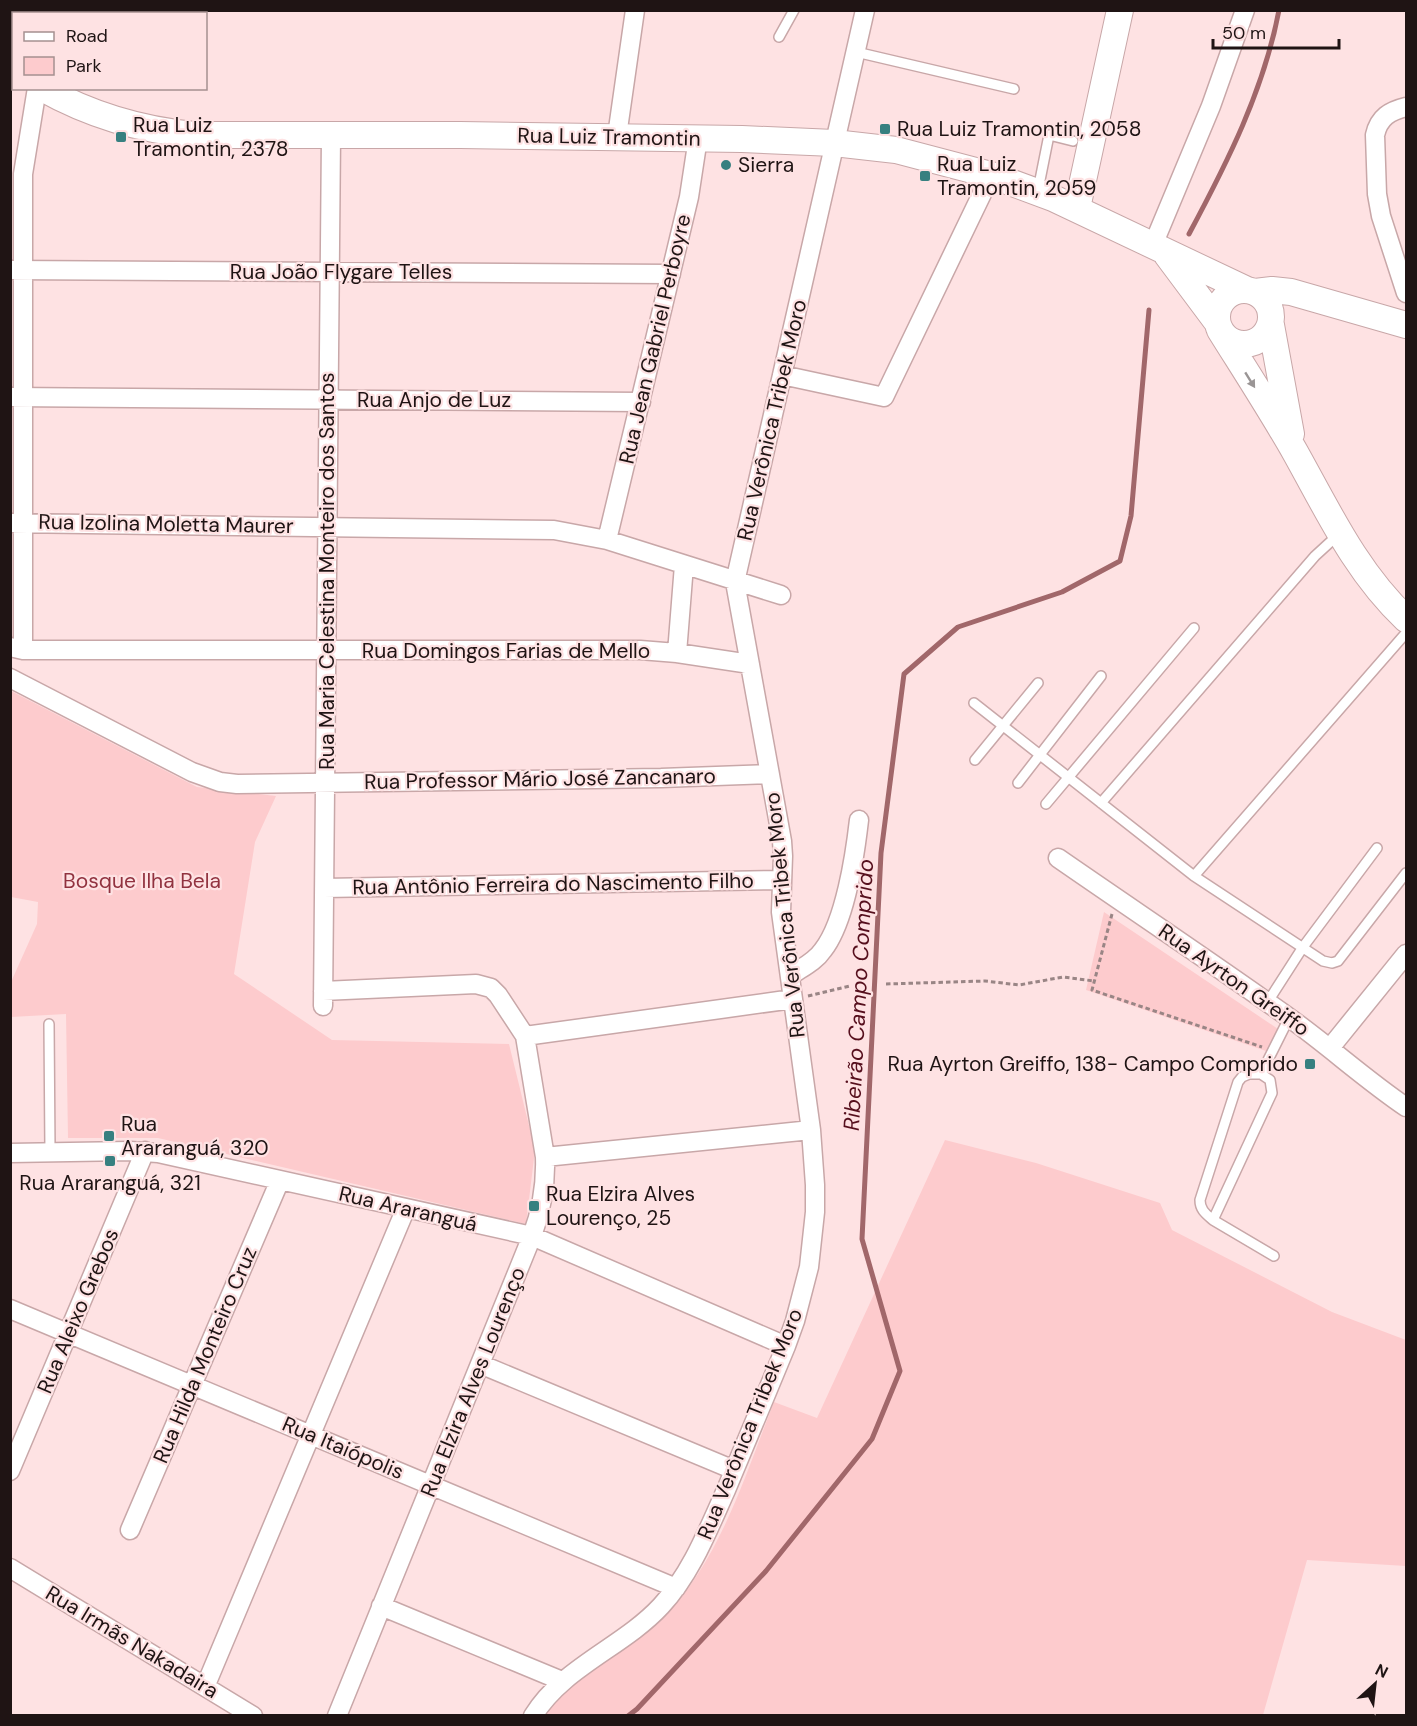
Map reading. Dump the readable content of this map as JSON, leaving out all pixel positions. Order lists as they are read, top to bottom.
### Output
{
  "streets": {
    "main road": ["Rua Luiz Tramontin"],
    "street": [
      "Rua João Flygare Telles",
      "Rua Jean Gabriel Perboyre",
      "Rua Anjo de Luz",
      "Rua Verônica Tribek Moro",
      "Rua Izolina Moletta Maurer",
      "Rua Maria Celestina Monteiro dos Santos",
      "Rua Domingos Farias de Mello",
      "Rua Professor Mário José Zancanaro",
      "Rua Antônio Ferreira do Nascimento Filho",
      "Rua Ayrton Greiffo",
      "Rua Araranguá",
      "Rua Aleixo Grebos",
      "Rua Hilda Monteiro Cruz",
      "Rua Elzira Alves Lourenço",
      "Rua Itaiópolis",
      "Rua Irmãs Nakadaira"
    ]
  },
  "crossings": [
    ["Rua Luiz Tramontin", "Rua Jean Gabriel Perboyre"],
    ["Rua Luiz Tramontin", "Rua Verônica Tribek Moro"],
    ["Rua Luiz Tramontin", "Rua Maria Celestina Monteiro dos Santos"],
    ["Rua João Flygare Telles", "Rua Jean Gabriel Perboyre"],
    ["Rua João Flygare Telles", "Rua Maria Celestina Monteiro dos Santos"],
    ["Rua Jean Gabriel Perboyre", "Rua Anjo de Luz"],
    ["Rua Jean Gabriel Perboyre", "Rua Izolina Moletta Maurer"],
    ["Rua Anjo de Luz", "Rua Maria Celestina Monteiro dos Santos"],
    ["Rua Verônica Tribek Moro", "Rua Izolina Moletta Maurer"],
    ["Rua Verônica Tribek Moro", "Rua Domingos Farias de Mello"],
    ["Rua Verônica Tribek Moro", "Rua Professor Mário José Zancanaro"],
    ["Rua Verônica Tribek Moro", "Rua Antônio Ferreira do Nascimento Filho"],
    ["Rua Verônica Tribek Moro", "Rua Araranguá"],
    ["Rua Verônica Tribek Moro", "Rua Itaiópolis"],
    ["Rua Izolina Moletta Maurer", "Rua Maria Celestina Monteiro dos Santos"],
    ["Rua Maria Celestina Monteiro dos Santos", "Rua Domingos Farias de Mello"],
    ["Rua Maria Celestina Monteiro dos Santos", "Rua Professor Mário José Zancanaro"],
    ["Rua Maria Celestina Monteiro dos Santos", "Rua Antônio Ferreira do Nascimento Filho"],
    ["Rua Maria Celestina Monteiro dos Santos", "Rua Elzira Alves Lourenço"],
    ["Rua Araranguá", "Rua Aleixo Grebos"],
    ["Rua Araranguá", "Rua Hilda Monteiro Cruz"],
    ["Rua Araranguá", "Rua Elzira Alves Lourenço"],
    ["Rua Aleixo Grebos", "Rua Itaiópolis"],
    ["Rua Hilda Monteiro Cruz", "Rua Itaiópolis"],
    ["Rua Elzira Alves Lourenço", "Rua Itaiópolis"]
  ],
  "water": ["Ribeirão Campo Comprido"],
  "parks": ["Bosque Ilha Bela"],
  "places": {
    "transit": [
      "Rua Luiz Tramontin, 2058",
      "Rua Luiz Tramontin, 2378",
      "Rua Luiz Tramontin, 2059",
      "Rua Ayrton Greiffo, 138- Campo Comprido",
      "Rua Araranguá, 320",
      "Rua Araranguá, 321",
      "Rua Elzira Alves Lourenço, 25"
    ],
    "other": ["Sierra"]
  },
  "legend": ["Road", "Park"],
  "scale_bar": "50 m",
  "north": "top right"
}
